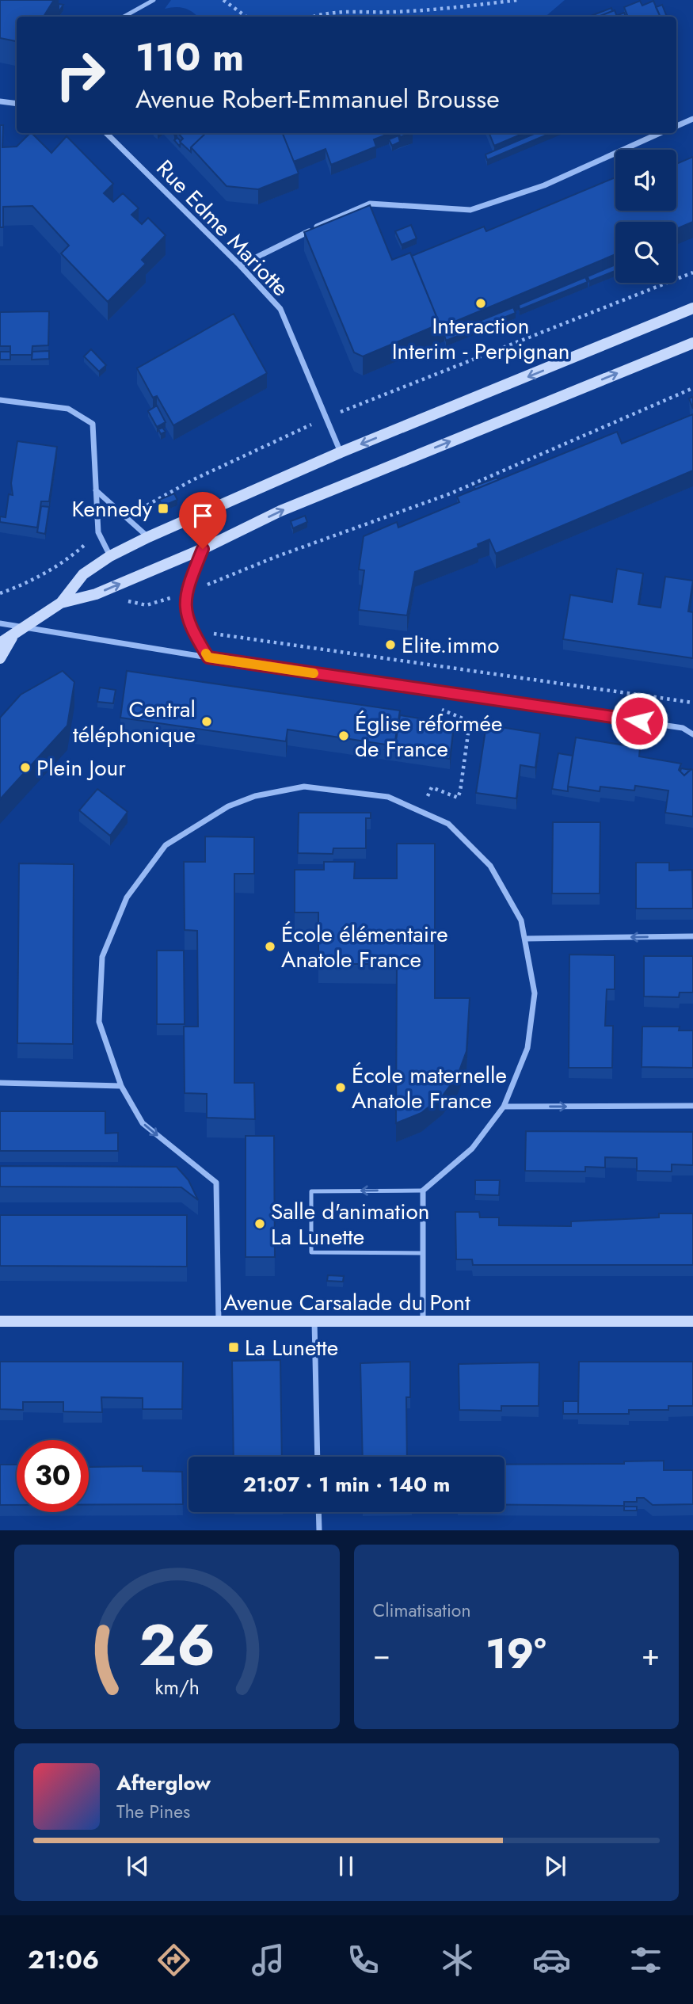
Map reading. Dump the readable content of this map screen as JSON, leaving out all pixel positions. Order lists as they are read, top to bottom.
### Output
{
  "streets": {
    "main road": ["Avenue Carsalade du Pont"],
    "street": ["Rue Edme Mariotte"]
  },
  "places": {
    "other": [
      "Interaction Interim - Perpignan",
      "Elite.immo",
      "Central téléphonique",
      "Église réformée de France",
      "Plein Jour",
      "École élémentaire Anatole France",
      "École maternelle Anatole France",
      "Salle d'animation La Lunette"
    ],
    "transit": ["Kennedy", "La Lunette"]
  },
  "page": {
    "turn": ["110 m", "Avenue Robert-Emmanuel Brousse"],
    "limit": "30",
    "trip": "21:07 · 1 min · 140 m",
    "tile": "Climatisation",
    "heat": ["−", "19°", "+"],
    "song": ["Afterglow", "The Pines"],
    "tabs": "21:06",
    "gauge": ["26", "km/h"]
  }
}
